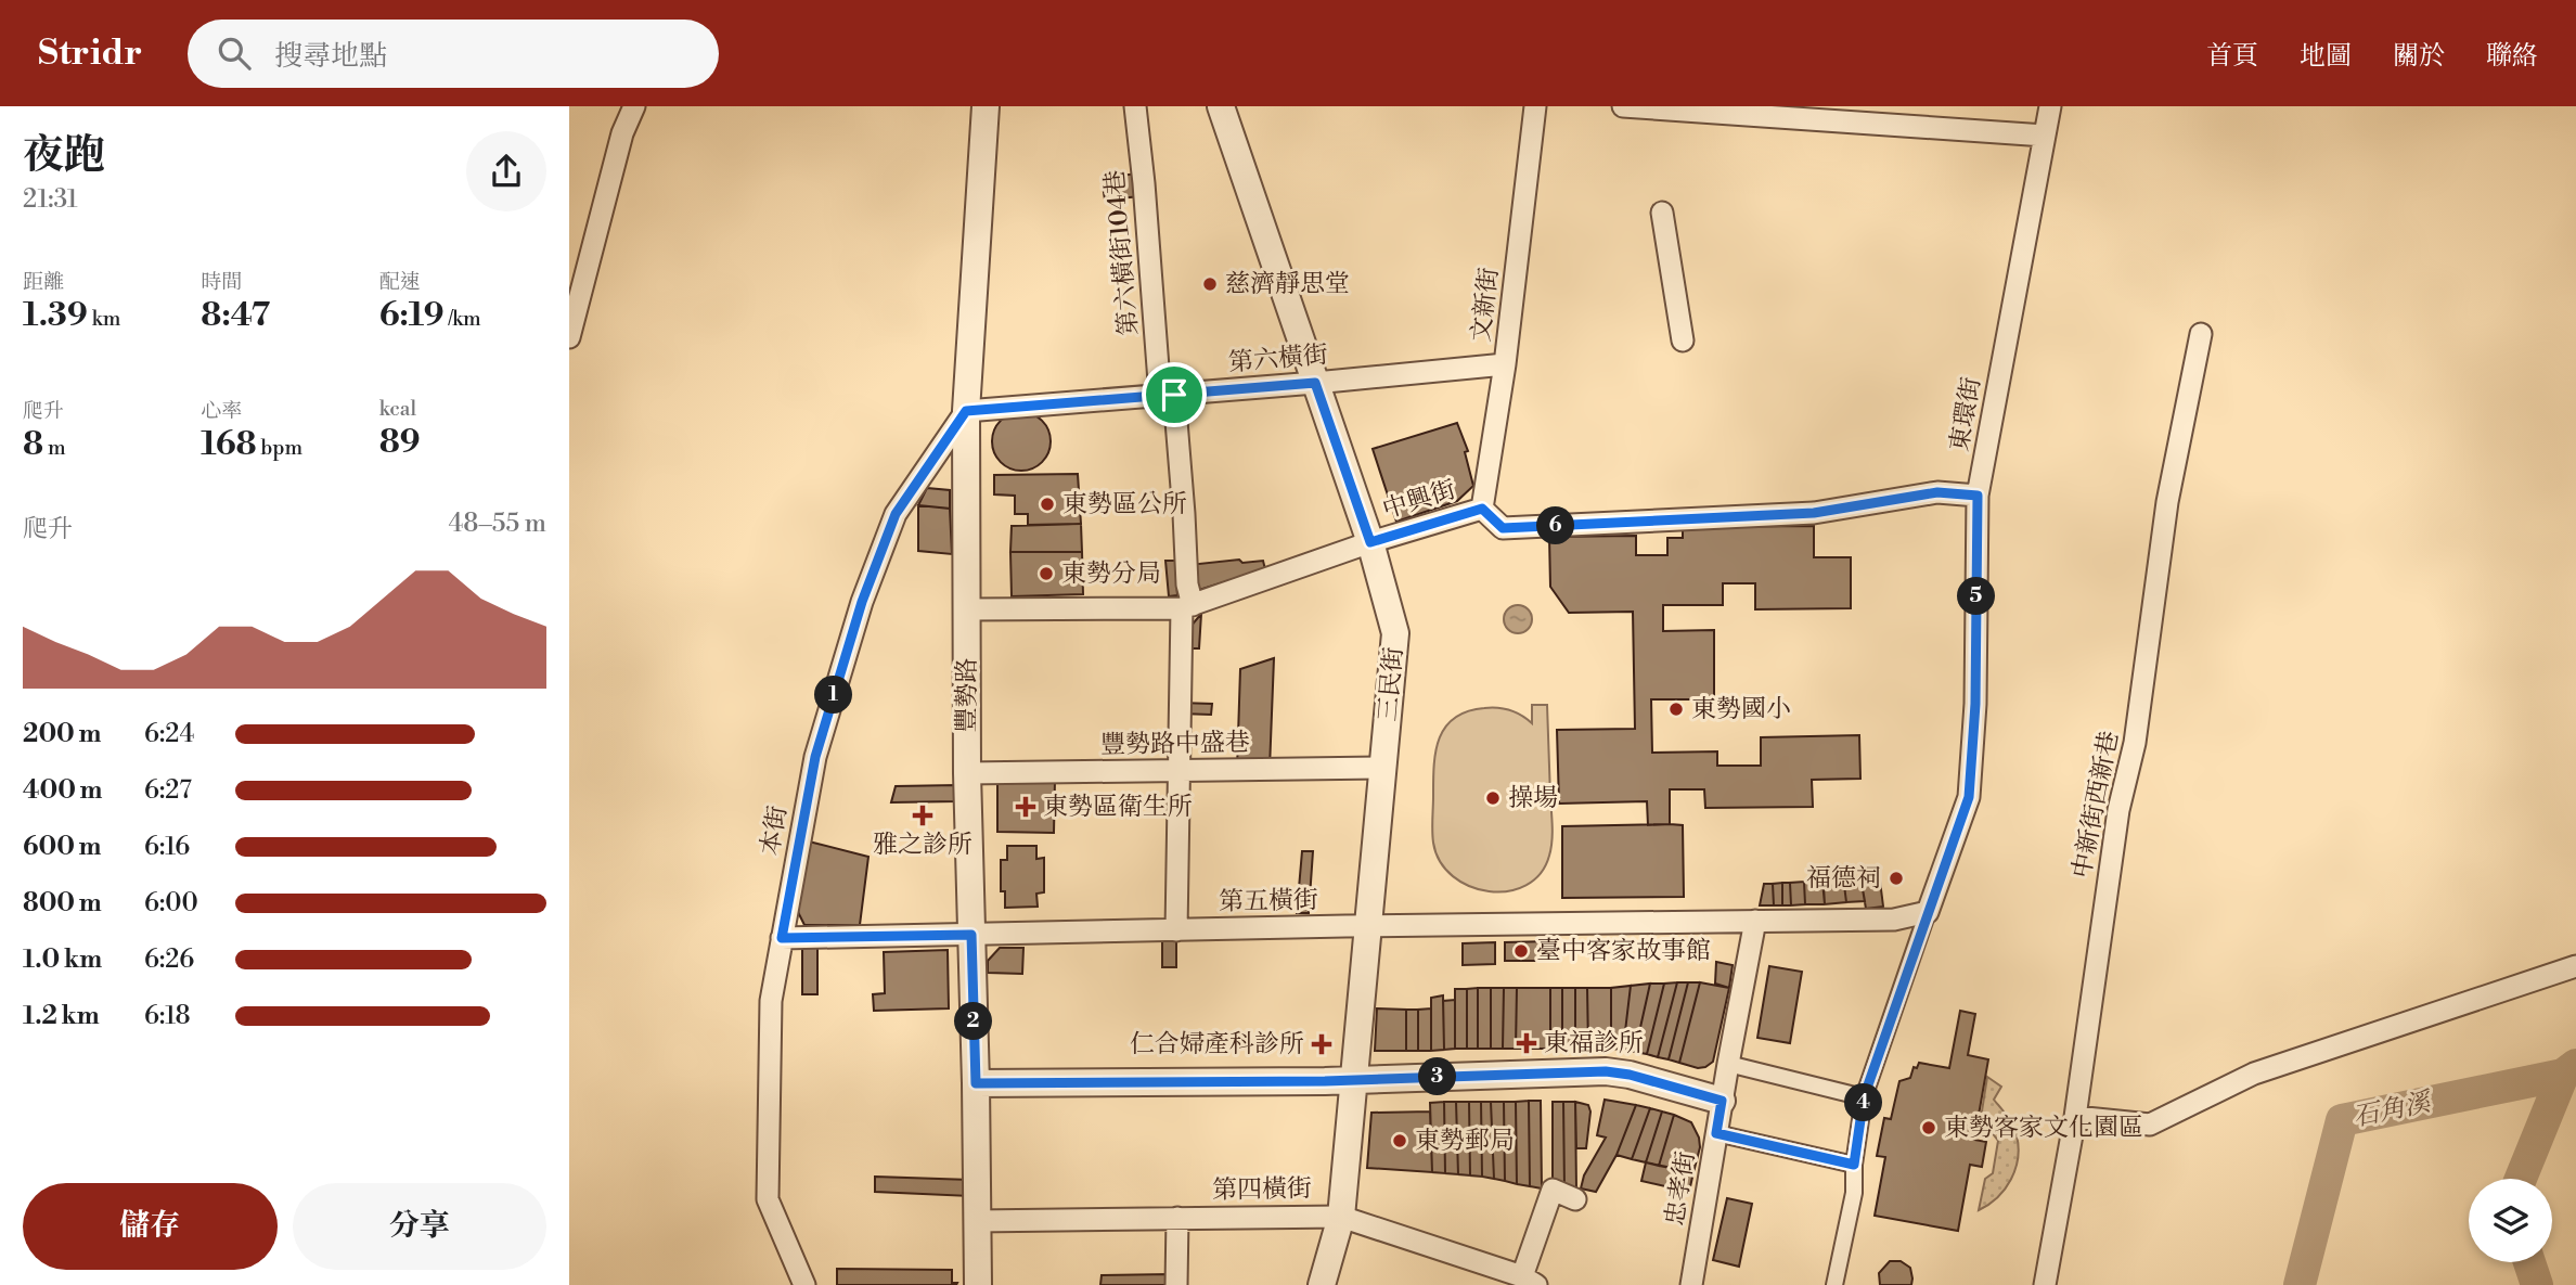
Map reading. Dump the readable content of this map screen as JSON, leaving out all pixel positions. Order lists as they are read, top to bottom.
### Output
{
  "streets": {
    "street": [
      "第六橫街104巷",
      "文新街",
      "第六橫街",
      "東環街",
      "中興街",
      "三民街",
      "豐勢路",
      "豐勢路中盛巷",
      "中新街西新巷",
      "本街",
      "第五橫街",
      "忠孝街",
      "第四橫街"
    ]
  },
  "crossings": [
    ["第六橫街104巷", "第六橫街"],
    ["第六橫街104巷", "中興街"],
    ["第六橫街104巷", "豐勢路中盛巷"],
    ["第六橫街104巷", "第五橫街"],
    ["文新街", "第六橫街"],
    ["文新街", "中興街"],
    ["第六橫街", "三民街"],
    ["第六橫街", "豐勢路"],
    ["第六橫街", "本街"],
    ["東環街", "中興街"],
    ["中興街", "三民街"],
    ["中興街", "豐勢路"],
    ["三民街", "豐勢路中盛巷"],
    ["三民街", "第五橫街"],
    ["三民街", "第四橫街"],
    ["豐勢路", "豐勢路中盛巷"],
    ["豐勢路", "本街"],
    ["豐勢路", "第五橫街"],
    ["豐勢路", "第四橫街"],
    ["本街", "第五橫街"]
  ],
  "water": ["石角溪"],
  "places": {
    "other": [
      "慈濟靜思堂",
      "東勢區公所",
      "東勢分局",
      "東勢國小",
      "操場",
      "福德祠",
      "臺中客家故事館",
      "東勢客家文化園區",
      "東勢郵局"
    ],
    "health": [
      "東勢區衛生所",
      "雅之診所",
      "東福診所",
      "仁合婦產科診所"
    ]
  },
  "page": {
    "header": "Stridr",
    "search": "搜尋地點",
    "nav": [
      "首頁",
      "地圖",
      "關於",
      "聯絡"
    ],
    "heading": ["夜跑", "21:31"],
    "stats": [
      ["距離", "1.39 km"],
      ["時間", "8:47"],
      ["配速", "6:19 /km"],
      ["爬升", "8 m"],
      ["心率", "168 bpm"],
      ["kcal", "89"]
    ],
    "chart": ["爬升", "48–55 m"],
    "pins": [
      "6",
      "5",
      "1",
      "2",
      "3",
      "4"
    ],
    "list": [
      {
        "name": "200 m",
        "note": "6:24"
      },
      {
        "name": "400 m",
        "note": "6:27"
      },
      {
        "name": "600 m",
        "note": "6:16"
      },
      {
        "name": "800 m",
        "note": "6:00"
      },
      {
        "name": "1.0 km",
        "note": "6:26"
      },
      {
        "name": "1.2 km",
        "note": "6:18"
      }
    ],
    "buttons": ["儲存", "分享"]
  }
}
